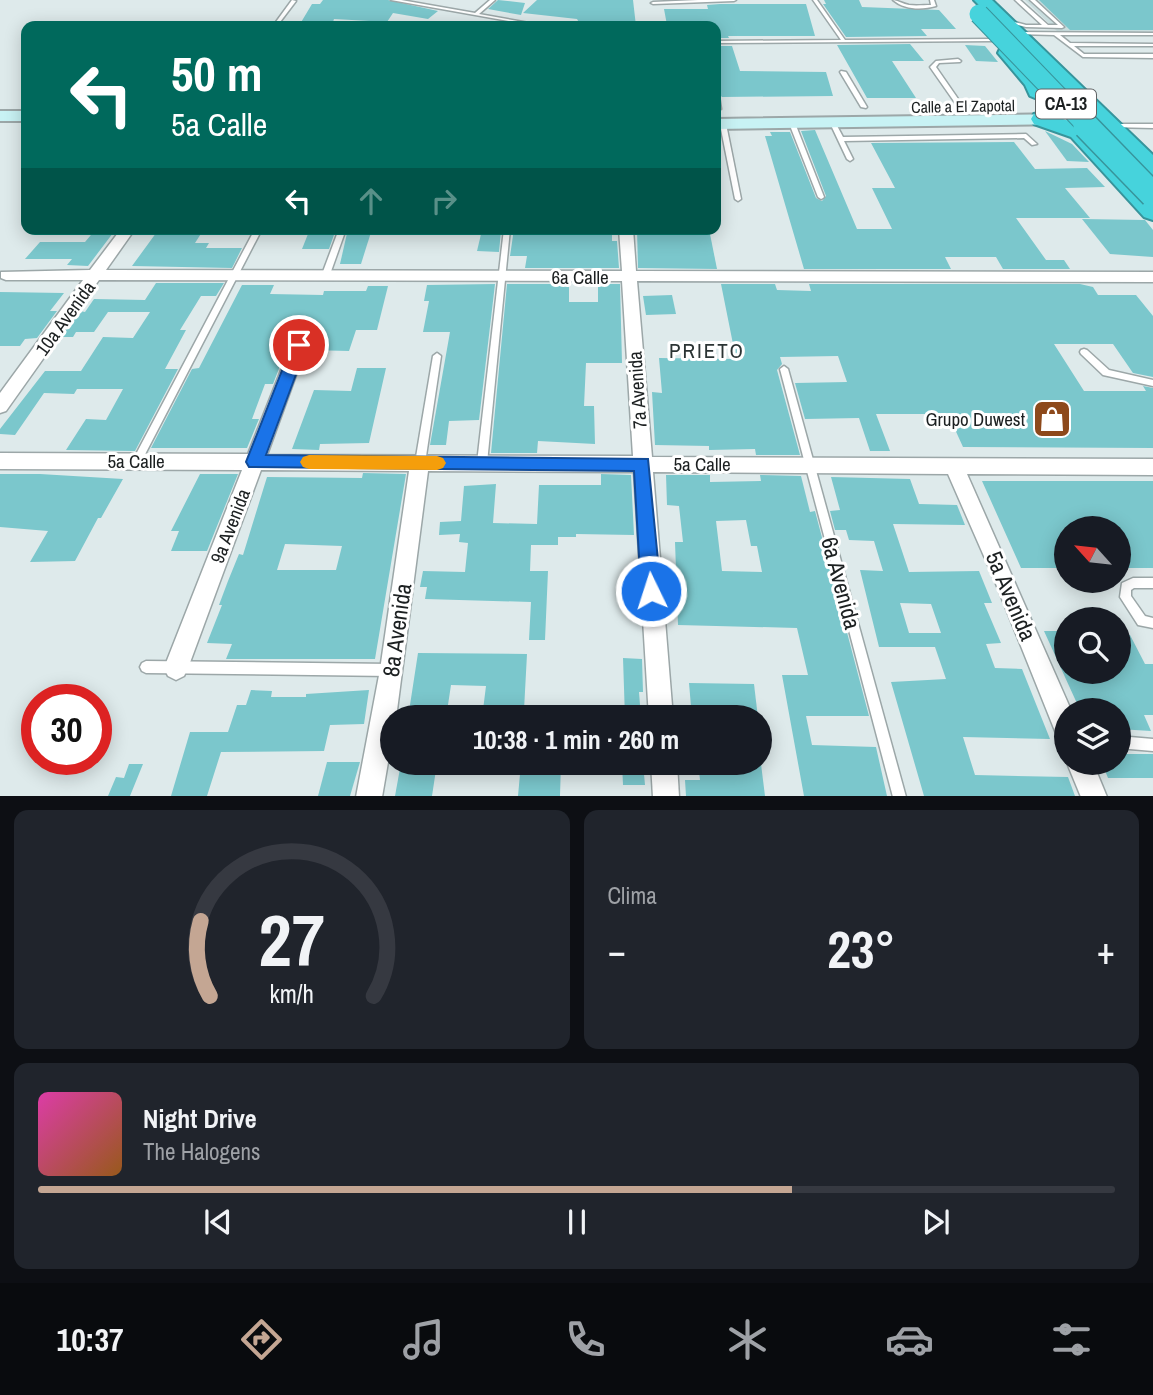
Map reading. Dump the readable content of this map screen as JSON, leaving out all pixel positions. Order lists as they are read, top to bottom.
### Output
{
  "streets": {
    "highway": ["CA-13"],
    "street": [
      "Calle a El Zapotal",
      "6a Calle",
      "10a Avenida",
      "7a Avenida",
      "5a Calle",
      "9a Avenida",
      "5a Avenida",
      "8a Avenida"
    ],
    "lane": ["6a Avenida"]
  },
  "crossings": [
    ["6a Calle", "10a Avenida"],
    ["6a Calle", "7a Avenida"],
    ["7a Avenida", "5a Calle"],
    ["5a Calle", "9a Avenida"],
    ["5a Calle", "6a Avenida"],
    ["5a Calle", "5a Avenida"],
    ["5a Calle", "8a Avenida"]
  ],
  "districts": ["PRIETO"],
  "places": {
    "shop": ["Grupo Duwest"]
  },
  "north": "top left",
  "page": {
    "turn": ["50 m", "5a Calle"],
    "limit": "30",
    "trip": "10:38 · 1 min · 260 m",
    "tile": "Clima",
    "heat": ["−", "23°", "+"],
    "song": ["Night Drive", "The Halogens"],
    "tabs": "10:37",
    "gauge": ["27", "km/h"]
  }
}
